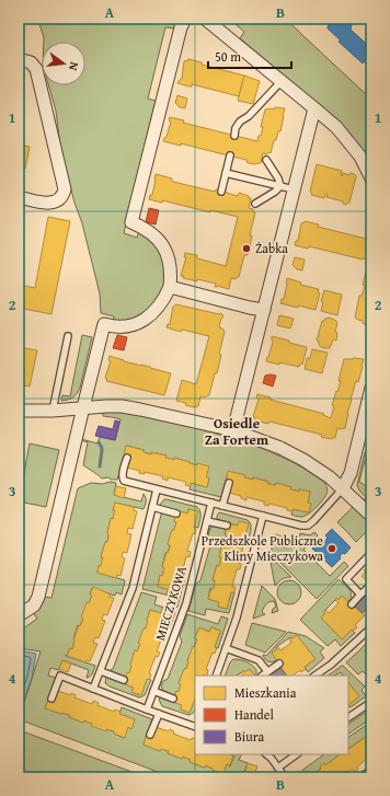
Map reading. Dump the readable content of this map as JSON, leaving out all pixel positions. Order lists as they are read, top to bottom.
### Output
{
  "streets": {
    "lane": ["MIECZYKOWA"]
  },
  "districts": ["Osiedle Za Fortem"],
  "places": ["Żabka", "Przedszkole Publiczne Kliny Mieczykowa"],
  "legend": ["Mieszkania", "Handel", "Biura"],
  "scale_bar": "50 m",
  "north": "right",
  "grid": {
    "columns": ["A", "B"],
    "rows": [
      "1",
      "2",
      "3",
      "4"
    ]
  }
}
